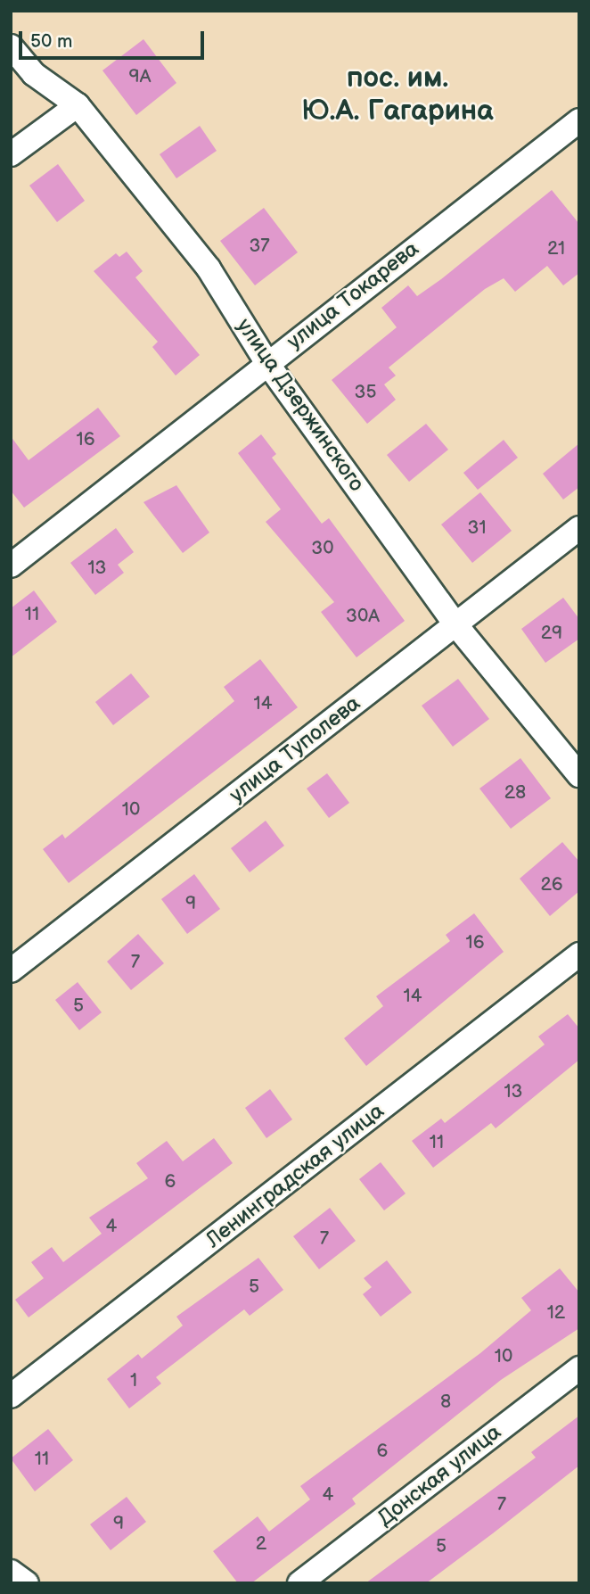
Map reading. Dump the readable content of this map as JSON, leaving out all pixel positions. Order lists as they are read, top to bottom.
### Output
{
  "streets": {
    "street": [
      "улица Токарева",
      "улица Дзержинского",
      "улица Туполева",
      "Ленинградская улица",
      "Донская улица"
    ]
  },
  "crossings": [
    ["улица Токарева", "улица Дзержинского"],
    ["улица Дзержинского", "улица Туполева"]
  ],
  "districts": ["пос. им. Ю.А. Гагарина"],
  "house_numbers": [
    "9А",
    "37",
    "21",
    "35",
    "16",
    "31",
    "30",
    "13",
    "11",
    "30А",
    "29",
    "14",
    "28",
    "10",
    "26",
    "9",
    "16",
    "7",
    "14",
    "5",
    "13",
    "11",
    "6",
    "4",
    "7",
    "5",
    "12",
    "10",
    "1",
    "8",
    "6",
    "11",
    "4",
    "7",
    "9",
    "2",
    "5"
  ],
  "scale_bar": "50 m"
}
